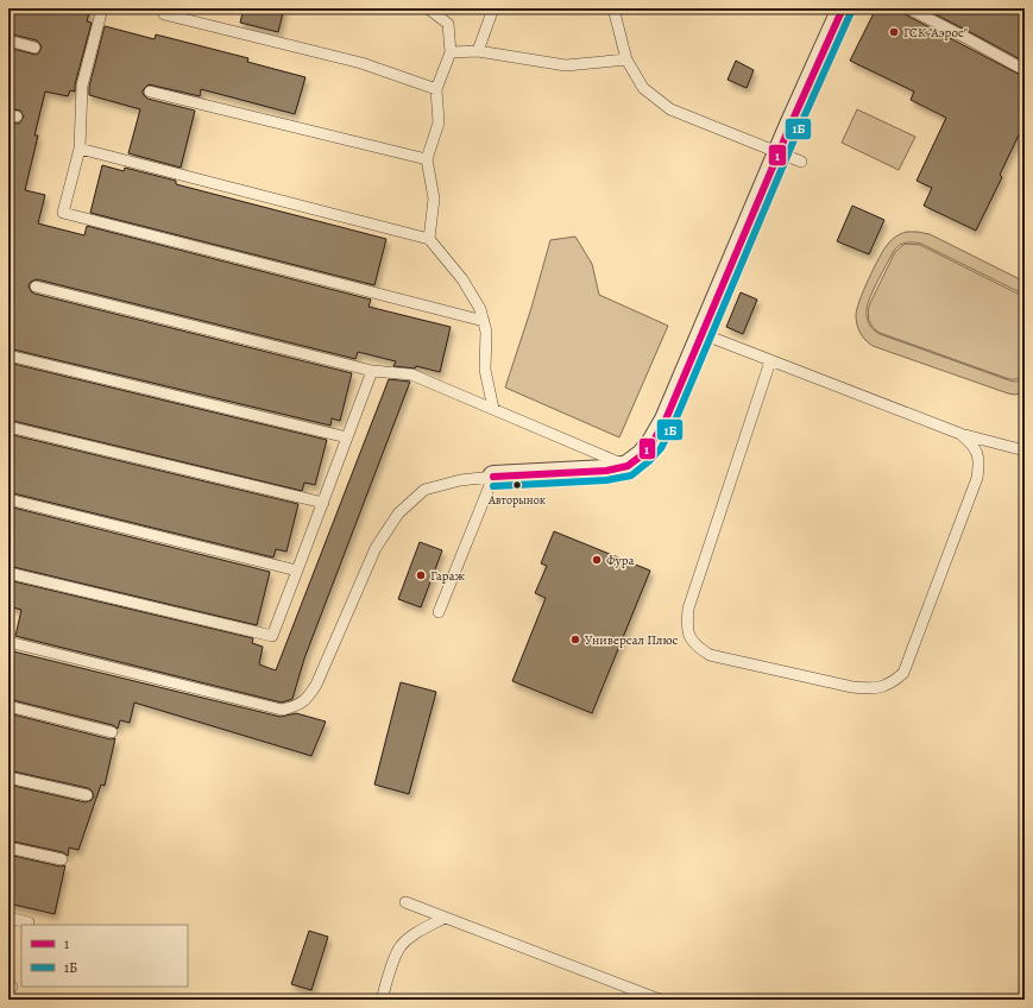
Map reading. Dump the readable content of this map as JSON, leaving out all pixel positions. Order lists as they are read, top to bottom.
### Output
{
  "places": [
    "ГСК \"Аэрос\"",
    "Авторынок",
    "Фура",
    "Гараж",
    "Универсал Плюс"
  ],
  "lines": ["transit line 1", "transit line 1Б"],
  "legend": ["1", "1Б"]
}
